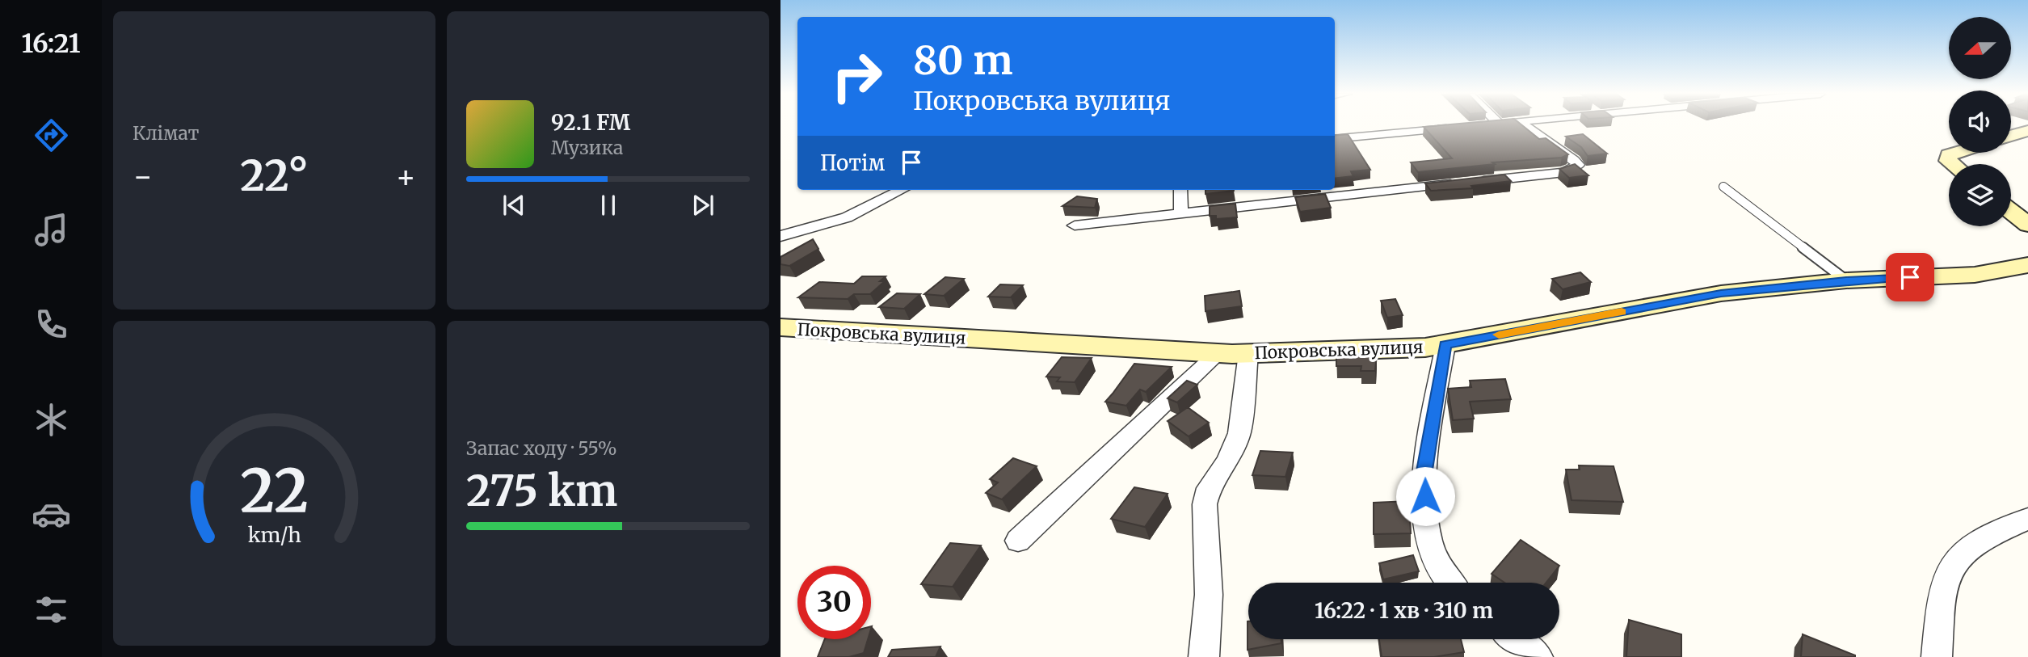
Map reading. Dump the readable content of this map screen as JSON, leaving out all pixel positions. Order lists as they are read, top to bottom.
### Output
{
  "streets": {
    "street": ["Покровська вулиця"]
  },
  "north": "left",
  "page": {
    "tabs": "16:21",
    "tile": [
      "Клімат",
      ["Запас ходу · 55%", "275 km"]
    ],
    "turn": ["80 m", "Покровська вулиця"],
    "song": ["92.1 FM", "Музика"],
    "then": "Потім",
    "heat": ["−", "22°", "+"],
    "limit": "30",
    "trip": "16:22 · 1 хв · 310 m",
    "gauge": ["22", "km/h"]
  }
}
